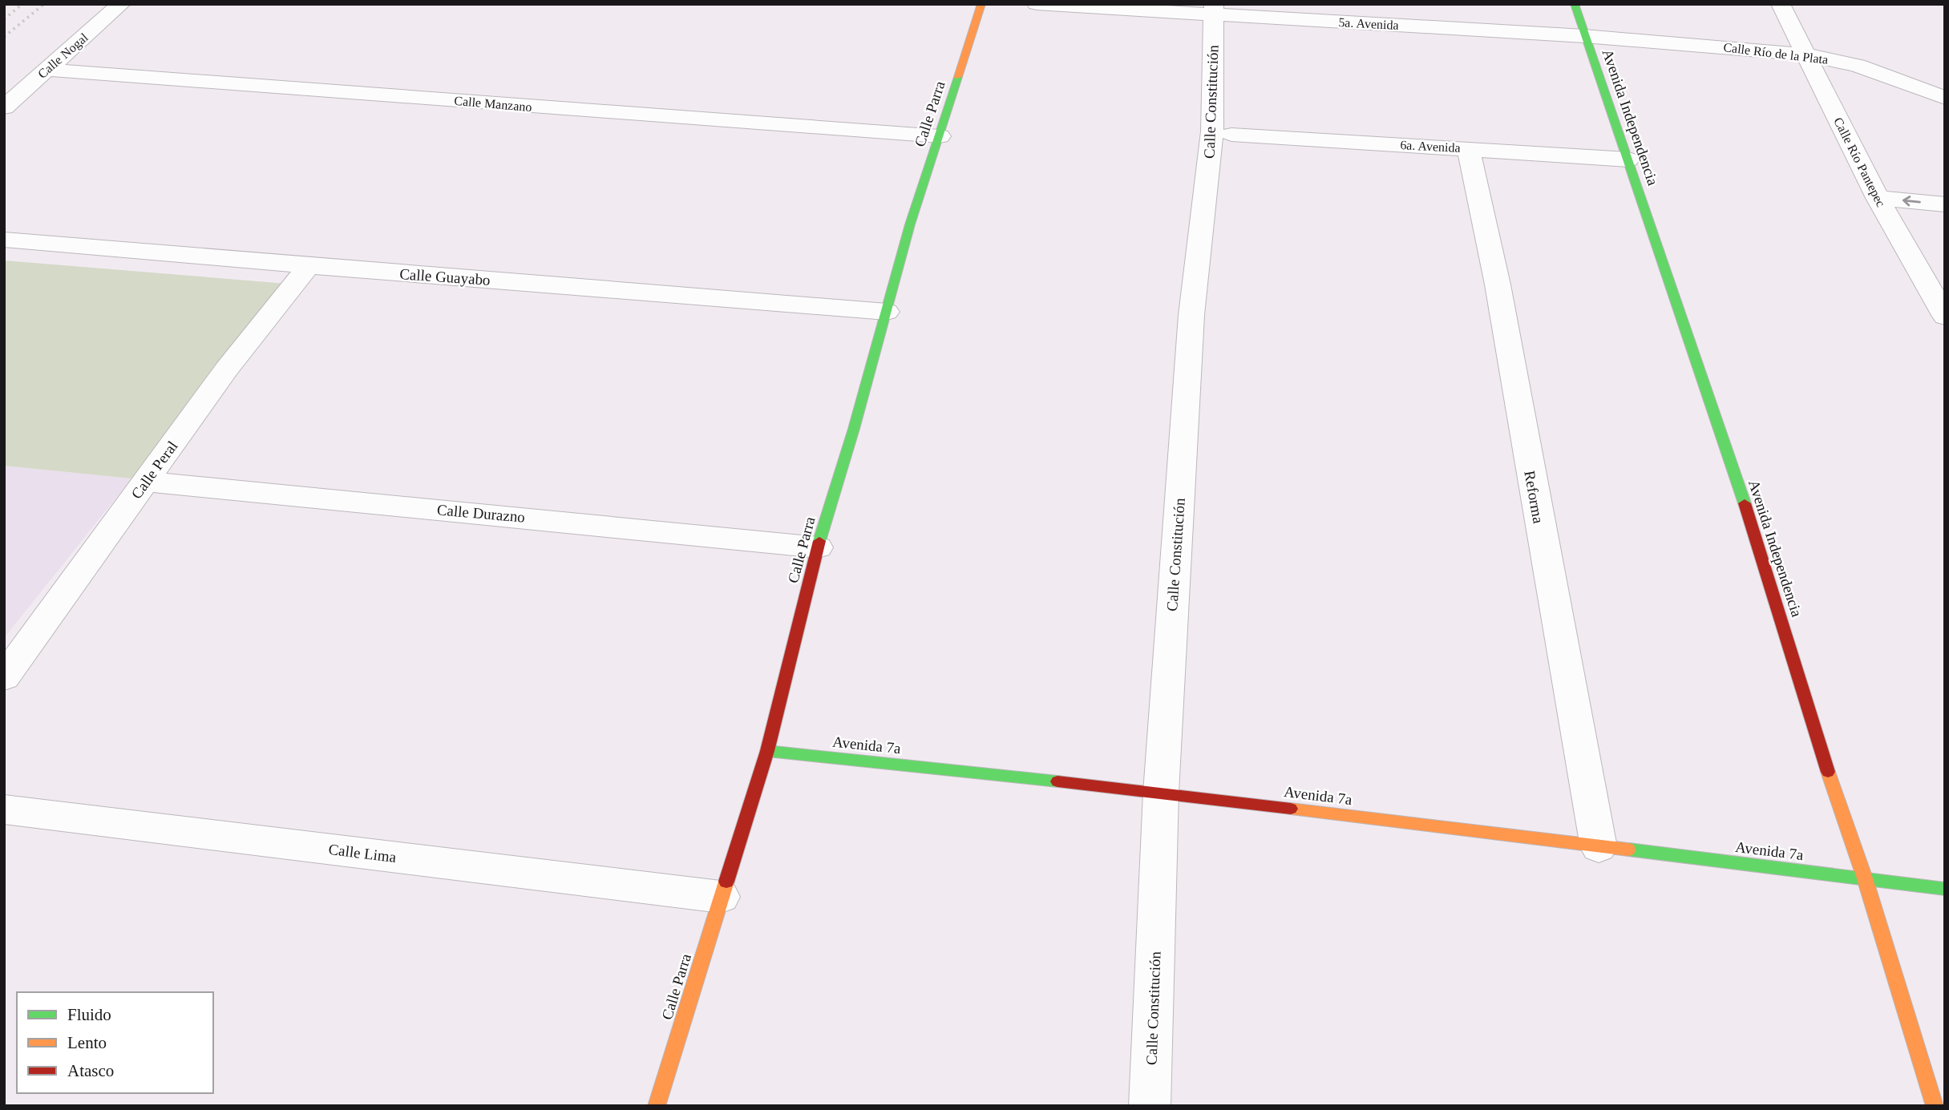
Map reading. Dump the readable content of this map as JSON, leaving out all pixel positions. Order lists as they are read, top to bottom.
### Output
{
  "streets": {
    "street": [
      "5a. Avenida",
      "Calle Río de la Plata",
      "Calle Nogal",
      "Calle Constitución",
      "Calle Manzano",
      "Calle Parra",
      "Avenida Independencia",
      "6a. Avenida",
      "Calle Río Pantepec",
      "Calle Guayabo",
      "Calle Peral",
      "Reforma",
      "Calle Durazno",
      "Avenida 7a",
      "Calle Lima"
    ]
  },
  "crossings": [
    ["5a. Avenida", "Calle Río de la Plata"],
    ["5a. Avenida", "Calle Constitución"],
    ["5a. Avenida", "Avenida Independencia"],
    ["Calle Río de la Plata", "Calle Río Pantepec"],
    ["Calle Nogal", "Calle Manzano"],
    ["Calle Constitución", "Avenida 7a"],
    ["Calle Manzano", "Calle Parra"],
    ["Calle Parra", "Calle Guayabo"],
    ["Calle Parra", "Calle Durazno"],
    ["Calle Parra", "Avenida 7a"],
    ["Calle Parra", "Calle Lima"],
    ["Avenida Independencia", "6a. Avenida"],
    ["Avenida Independencia", "Avenida 7a"],
    ["6a. Avenida", "Reforma"],
    ["Calle Guayabo", "Calle Peral"],
    ["Calle Peral", "Calle Durazno"],
    ["Reforma", "Avenida 7a"]
  ],
  "legend": ["Fluido", "Lento", "Atasco"]
}
